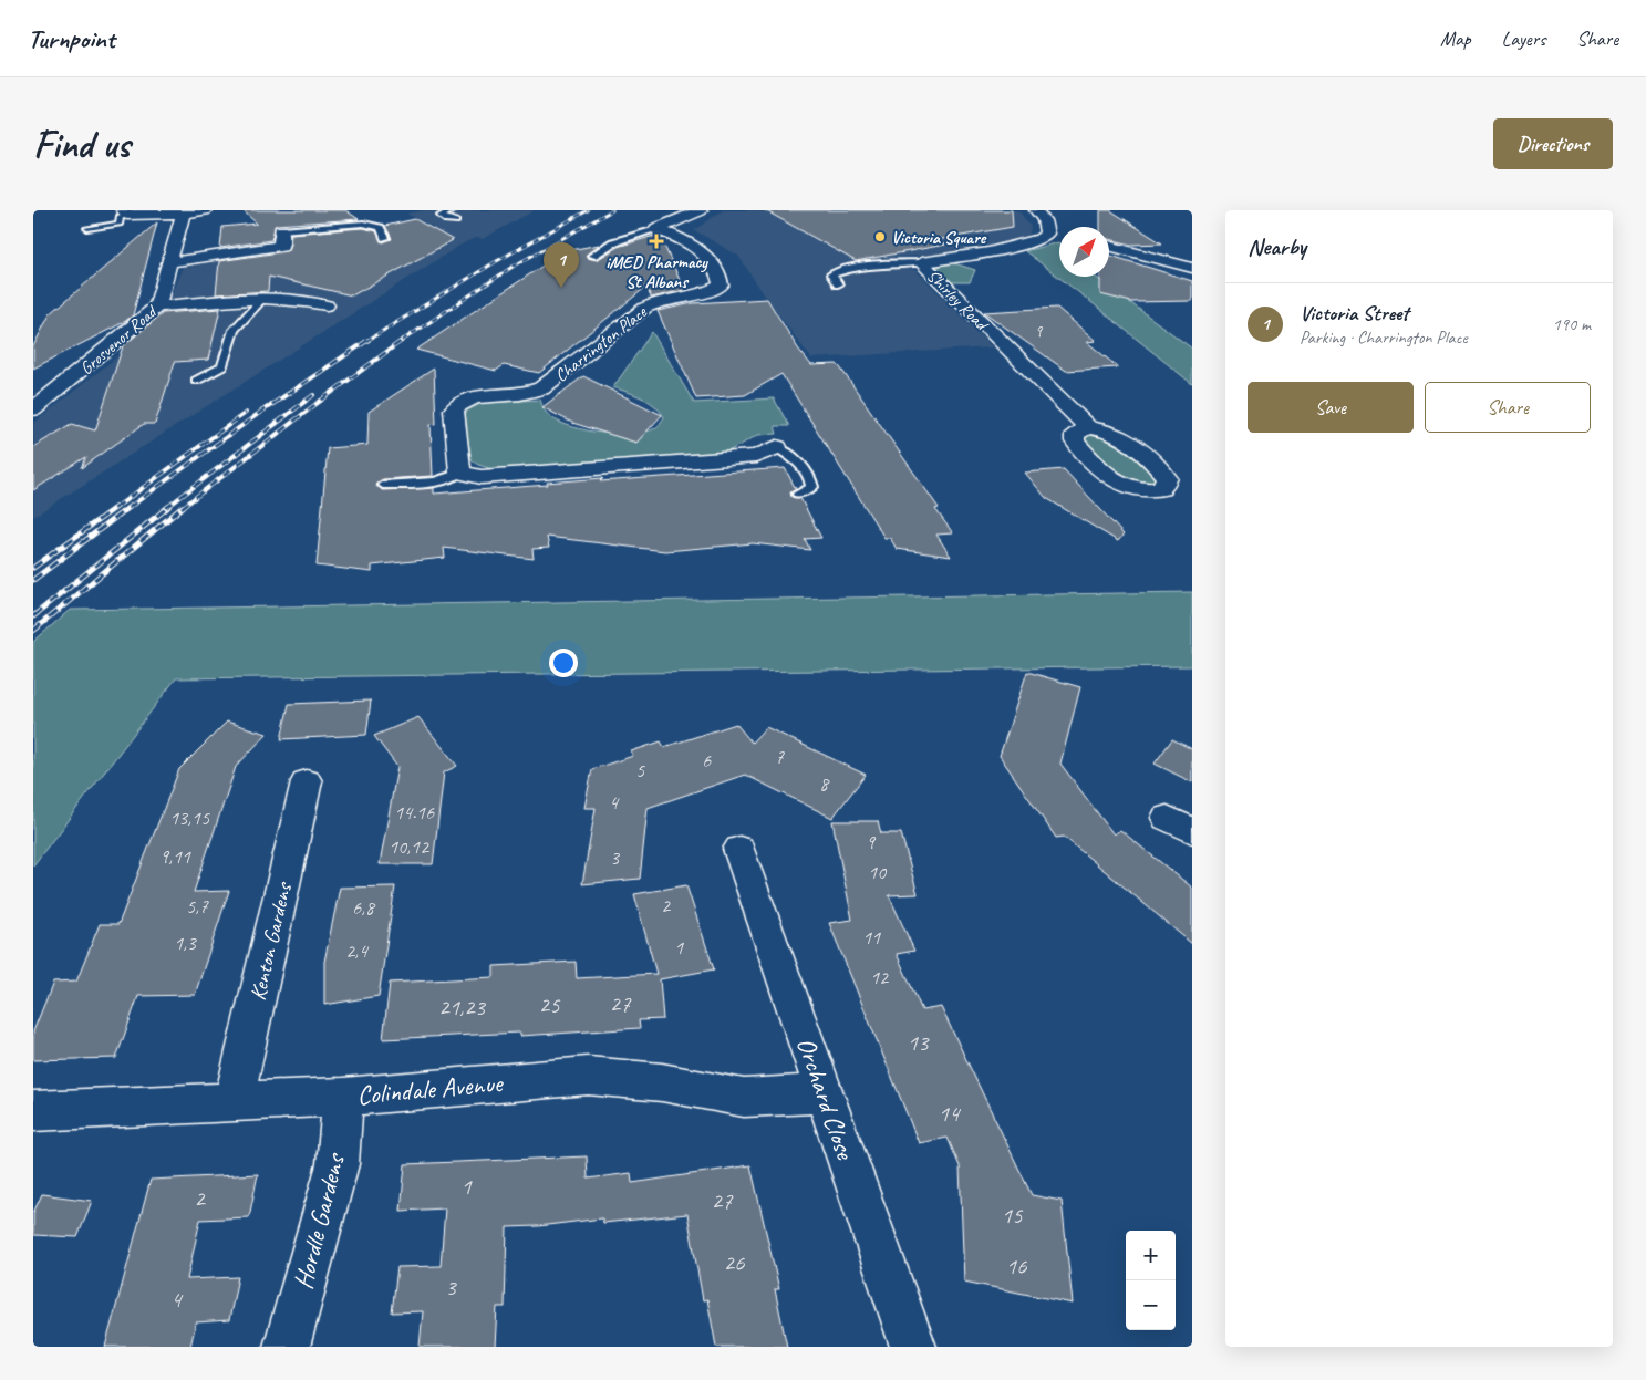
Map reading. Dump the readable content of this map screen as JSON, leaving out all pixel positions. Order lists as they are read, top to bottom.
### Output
{
  "streets": {
    "street": [
      "Shirley Road",
      "Grosvenor Road",
      "Charrington Place",
      "Kenton Gardens",
      "Colindale Avenue",
      "Orchard Close",
      "Hordle Gardens"
    ]
  },
  "crossings": [
    ["Kenton Gardens", "Colindale Avenue"],
    ["Colindale Avenue", "Orchard Close"],
    ["Colindale Avenue", "Hordle Gardens"]
  ],
  "places": {
    "other": ["Victoria Square"],
    "health": ["iMED Pharmacy St Albans"]
  },
  "house_numbers": [
    "9",
    "7",
    "6",
    "5",
    "8",
    "4",
    "14.16",
    "13,15",
    "9",
    "10,12",
    "9,11",
    "3",
    "10",
    "2",
    "5,7",
    "6,8",
    "11",
    "1,3",
    "1",
    "2,4",
    "12",
    "27",
    "25",
    "21,23",
    "13",
    "14",
    "1",
    "2",
    "27",
    "15",
    "26",
    "16",
    "3",
    "4"
  ],
  "north": "top right",
  "page": {
    "header": "Turnpoint",
    "nav": ["Map", "Layers", "Share"],
    "buttons": [
      "Directions",
      ["Save", "Share"]
    ],
    "title": "Find us",
    "heading": "Nearby",
    "pins": "1",
    "list": [
      {
        "mark": "1",
        "name": "Victoria Street",
        "note": "Parking · Charrington Place",
        "value": "190 m"
      }
    ],
    "map_buttons": ["+", "−"]
  }
}
